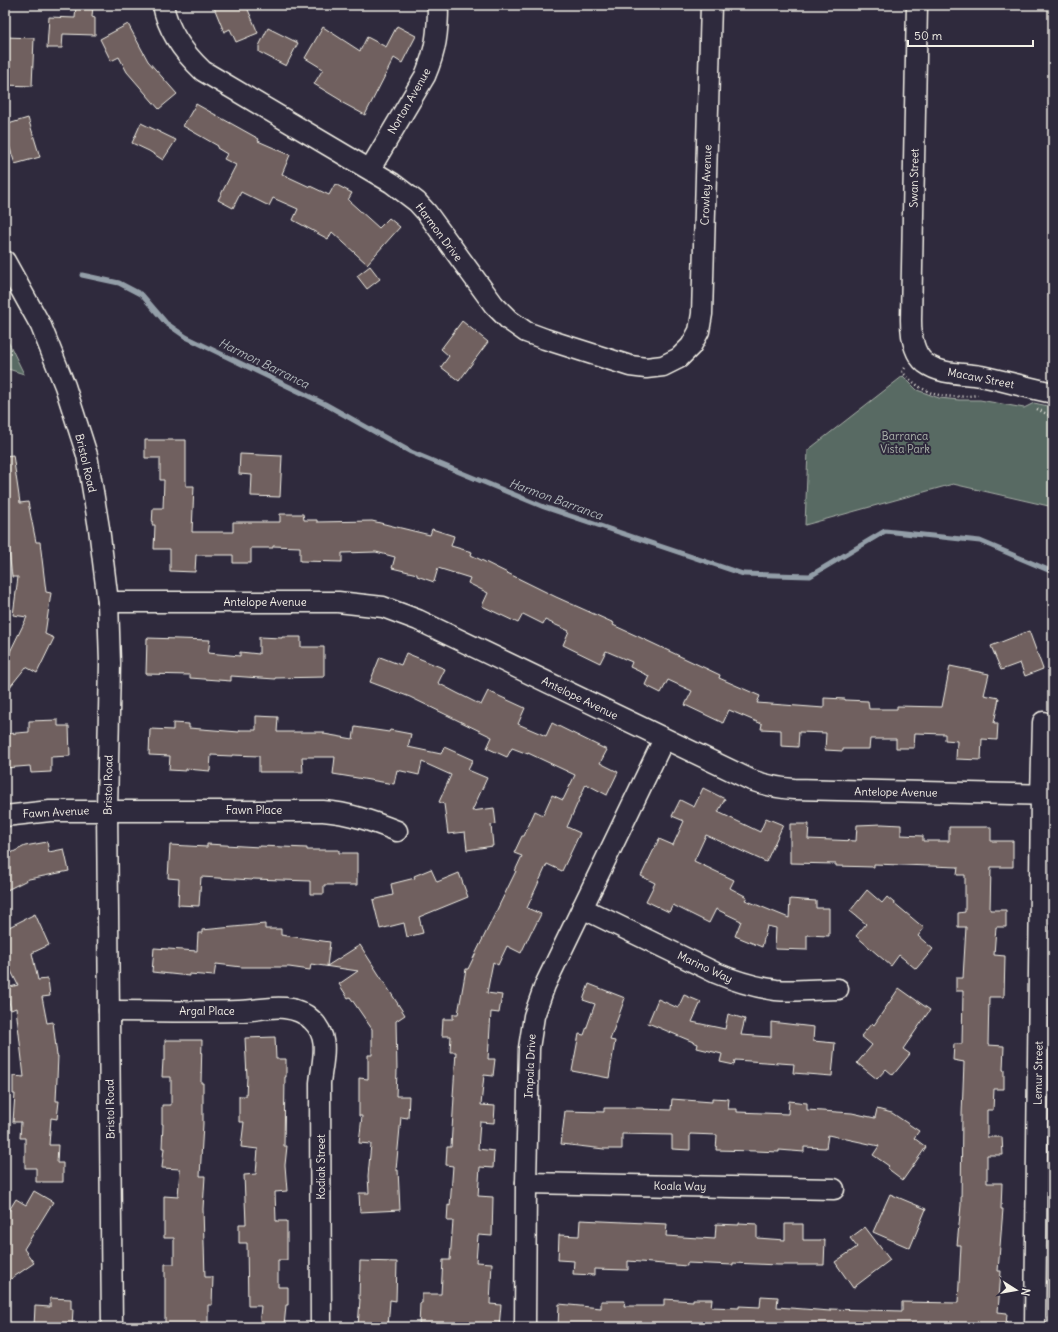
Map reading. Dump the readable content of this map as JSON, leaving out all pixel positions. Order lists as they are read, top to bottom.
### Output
{
  "streets": {
    "street": [
      "Norton Avenue",
      "Swan Street",
      "Crowley Avenue",
      "Harmon Drive",
      "Macaw Street",
      "Bristol Road",
      "Antelope Avenue",
      "Fawn Place",
      "Fawn Avenue",
      "Marino Way",
      "Argal Place",
      "Impala Drive",
      "Lemur Street",
      "Kodiak Street",
      "Koala Way"
    ]
  },
  "crossings": [
    ["Norton Avenue", "Harmon Drive"],
    ["Swan Street", "Macaw Street"],
    ["Crowley Avenue", "Harmon Drive"],
    ["Bristol Road", "Antelope Avenue"],
    ["Bristol Road", "Fawn Place"],
    ["Bristol Road", "Fawn Avenue"],
    ["Bristol Road", "Argal Place"],
    ["Antelope Avenue", "Impala Drive"],
    ["Antelope Avenue", "Lemur Street"],
    ["Fawn Place", "Fawn Avenue"],
    ["Marino Way", "Impala Drive"],
    ["Argal Place", "Kodiak Street"],
    ["Impala Drive", "Koala Way"]
  ],
  "water": ["Harmon Barranca"],
  "parks": ["Barranca Vista Park"],
  "scale_bar": "50 m",
  "north": "right"
}
